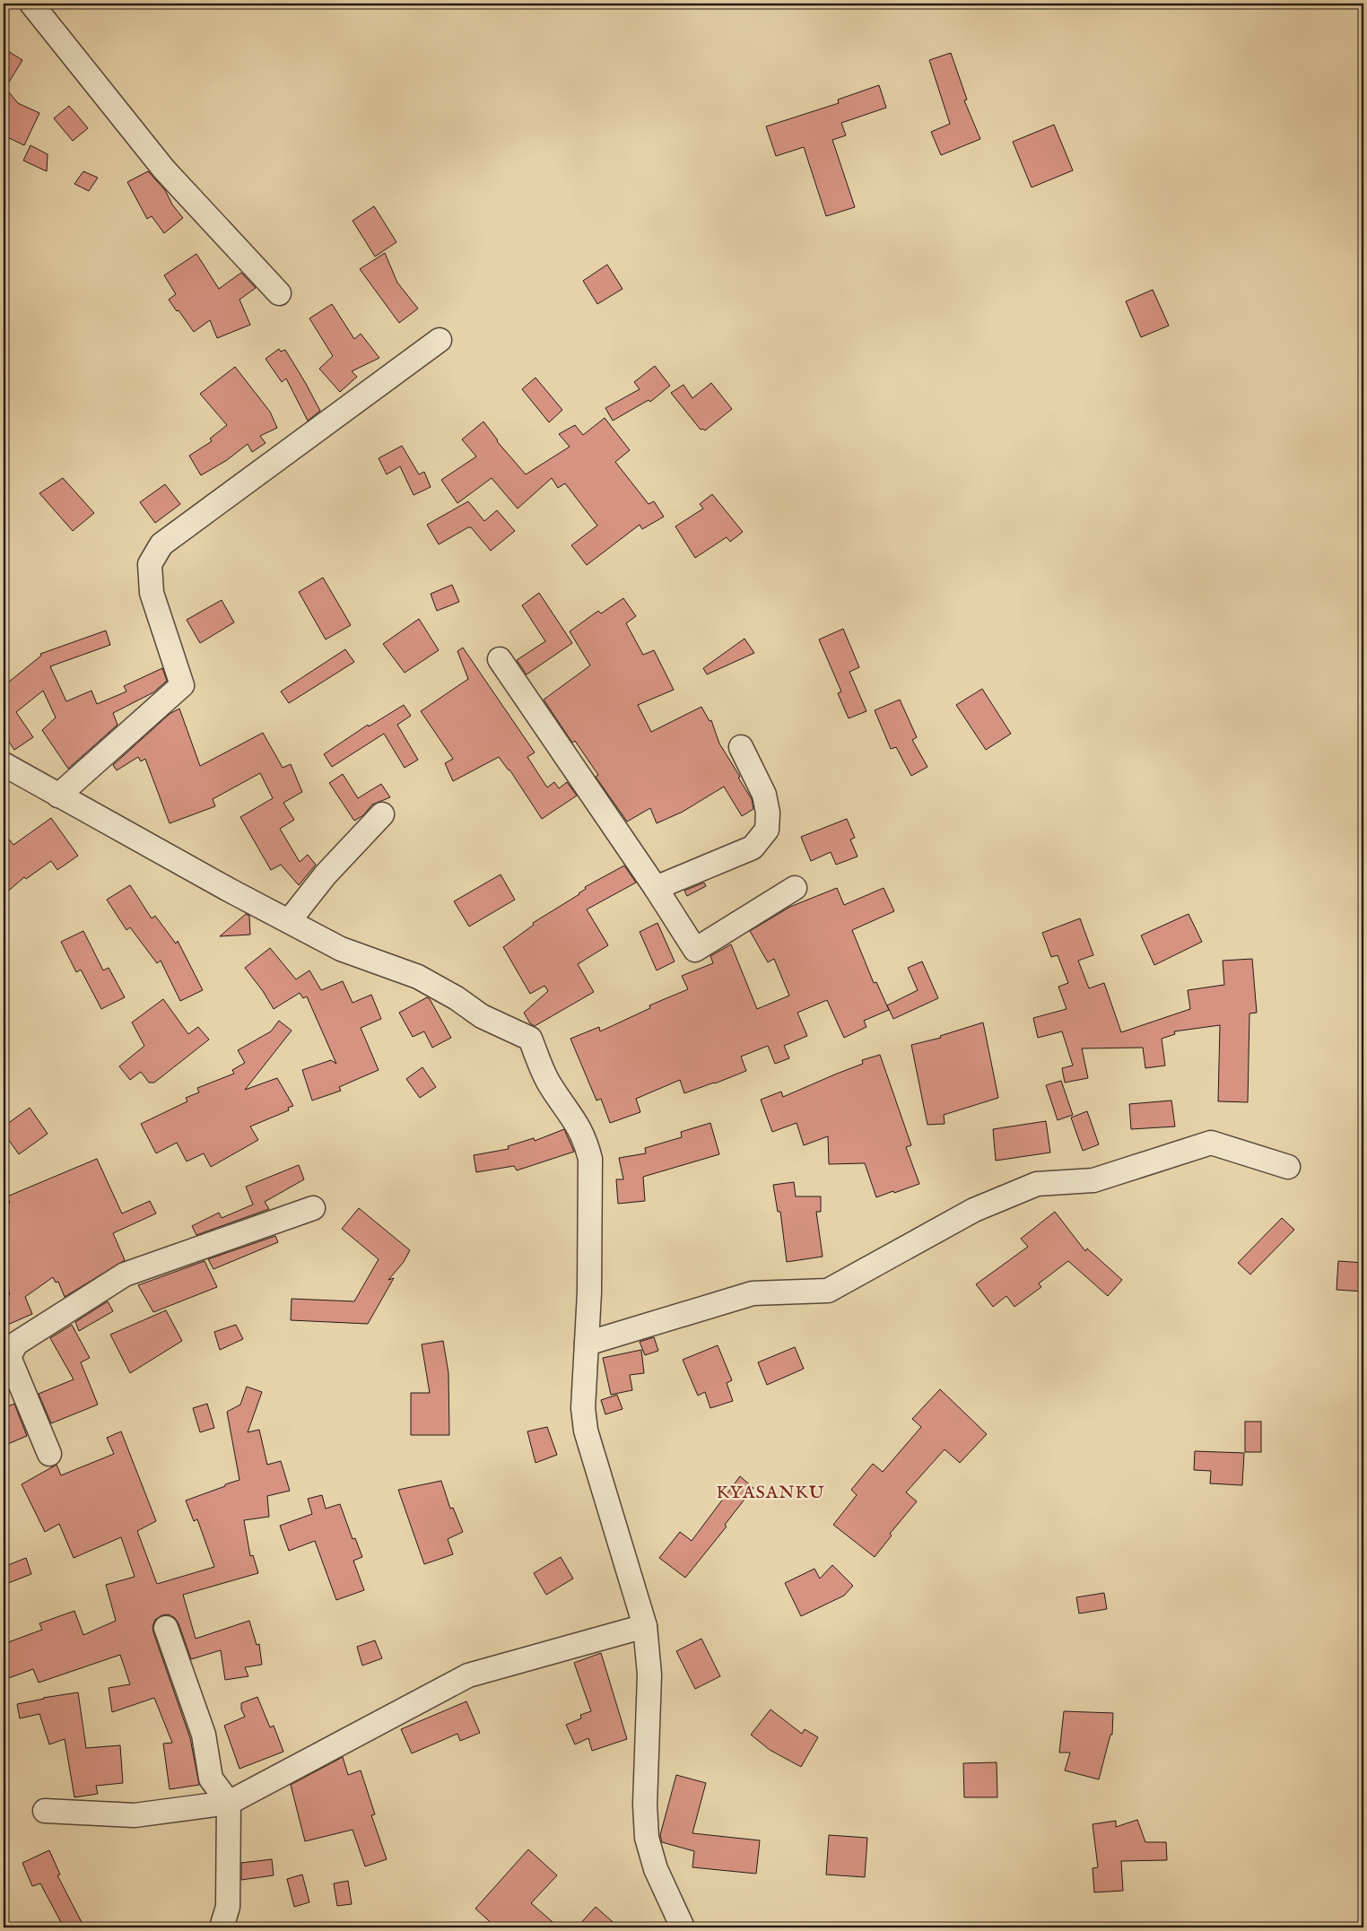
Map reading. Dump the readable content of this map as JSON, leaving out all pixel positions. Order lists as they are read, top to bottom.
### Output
{
  "districts": ["KYASANKU"]
}
